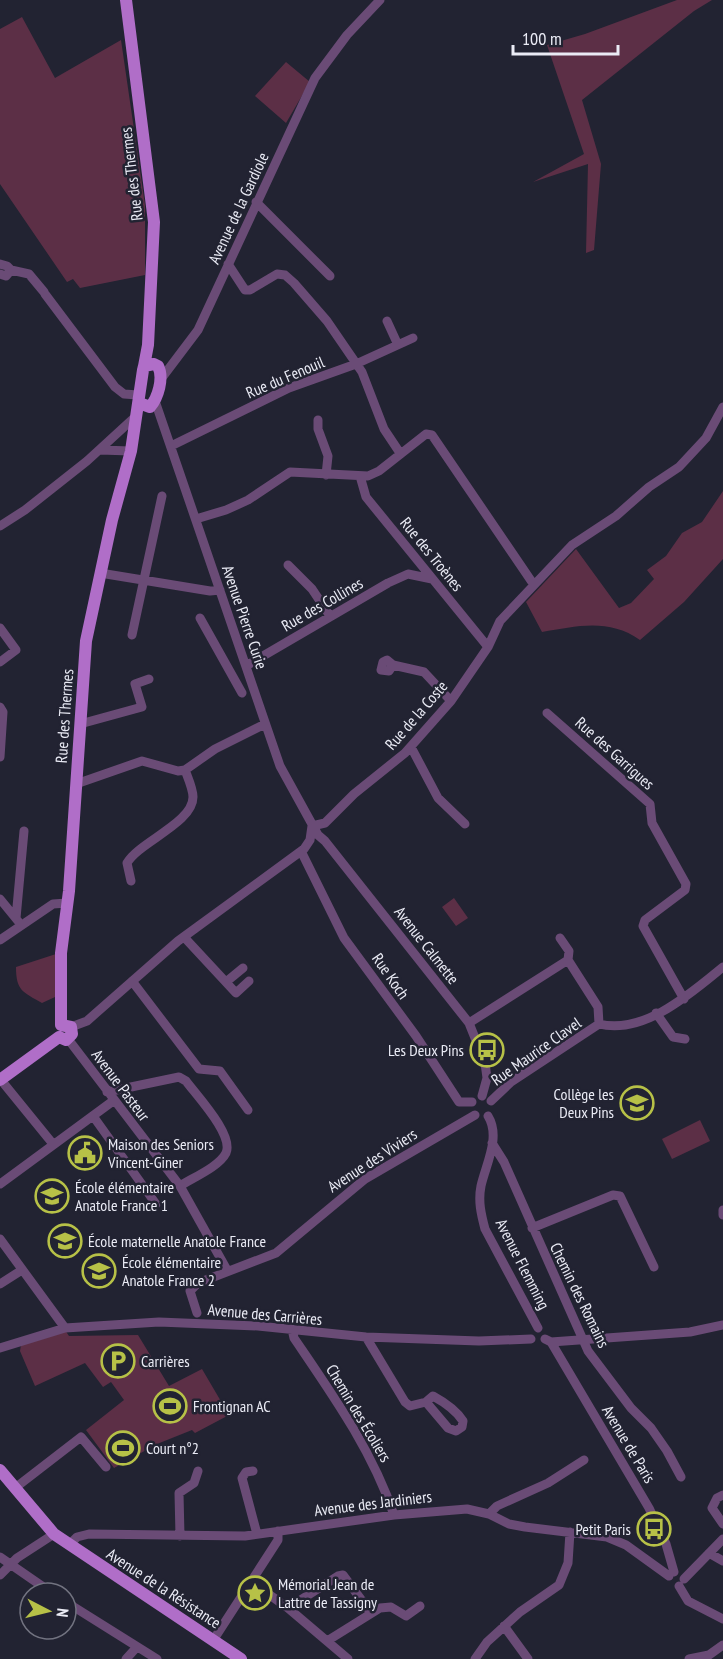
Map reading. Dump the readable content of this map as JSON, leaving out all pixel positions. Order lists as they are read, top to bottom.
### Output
{
  "streets": {
    "main road": ["Rue des Thermes", "Avenue de la Résistance"],
    "street": [
      "Avenue de la Gardiole",
      "Rue du Fenouil",
      "Rue des Troènes",
      "Rue des Collines",
      "Avenue Pierre Curie",
      "Rue de la Coste",
      "Rue des Garrigues",
      "Avenue Calmette",
      "Rue Koch",
      "Rue Maurice Clavel",
      "Avenue Pasteur",
      "Avenue des Viviers",
      "Avenue Flemming",
      "Chemin des Romains",
      "Avenue des Carrières",
      "Chemin des Écoliers",
      "Avenue de Paris",
      "Avenue des Jardiniers"
    ]
  },
  "crossings": [
    ["Rue des Thermes", "Avenue de la Gardiole"],
    ["Rue des Thermes", "Avenue Pierre Curie"],
    ["Rue des Thermes", "Avenue Pasteur"],
    ["Rue du Fenouil", "Avenue Pierre Curie"],
    ["Rue des Troènes", "Rue de la Coste"],
    ["Rue des Collines", "Avenue Pierre Curie"],
    ["Avenue Pierre Curie", "Rue de la Coste"],
    ["Avenue Pierre Curie", "Avenue Calmette"],
    ["Rue de la Coste", "Avenue Calmette"],
    ["Rue des Garrigues", "Rue Maurice Clavel"],
    ["Avenue Calmette", "Rue Koch"],
    ["Avenue Calmette", "Rue Maurice Clavel"],
    ["Avenue Calmette", "Avenue des Viviers"],
    ["Rue Koch", "Rue Maurice Clavel"],
    ["Rue Koch", "Avenue des Viviers"],
    ["Rue Maurice Clavel", "Avenue des Viviers"],
    ["Avenue Pasteur", "Avenue des Viviers"],
    ["Avenue Flemming", "Chemin des Romains"],
    ["Avenue Flemming", "Avenue des Carrières"],
    ["Avenue Flemming", "Avenue de Paris"],
    ["Avenue des Carrières", "Chemin des Écoliers"],
    ["Avenue des Carrières", "Avenue de Paris"],
    ["Chemin des Écoliers", "Avenue des Jardiniers"],
    ["Avenue de Paris", "Avenue des Jardiniers"],
    ["Avenue des Jardiniers", "Avenue de la Résistance"]
  ],
  "places": {
    "bus stop": ["Les Deux Pins", "Petit Paris"],
    "school or university": [
      "Collège les Deux Pins",
      "École élémentaire Anatole France 1",
      "École maternelle Anatole France",
      "École élémentaire Anatole France 2"
    ],
    "public building": ["Maison des Seniors Vincent-Giner"],
    "parking": ["Carrières"],
    "sports": ["Frontignan AC", "Court n°2"],
    "place": ["Mémorial Jean de Lattre de Tassigny"]
  },
  "scale_bar": "100 m",
  "north": "right"
}
